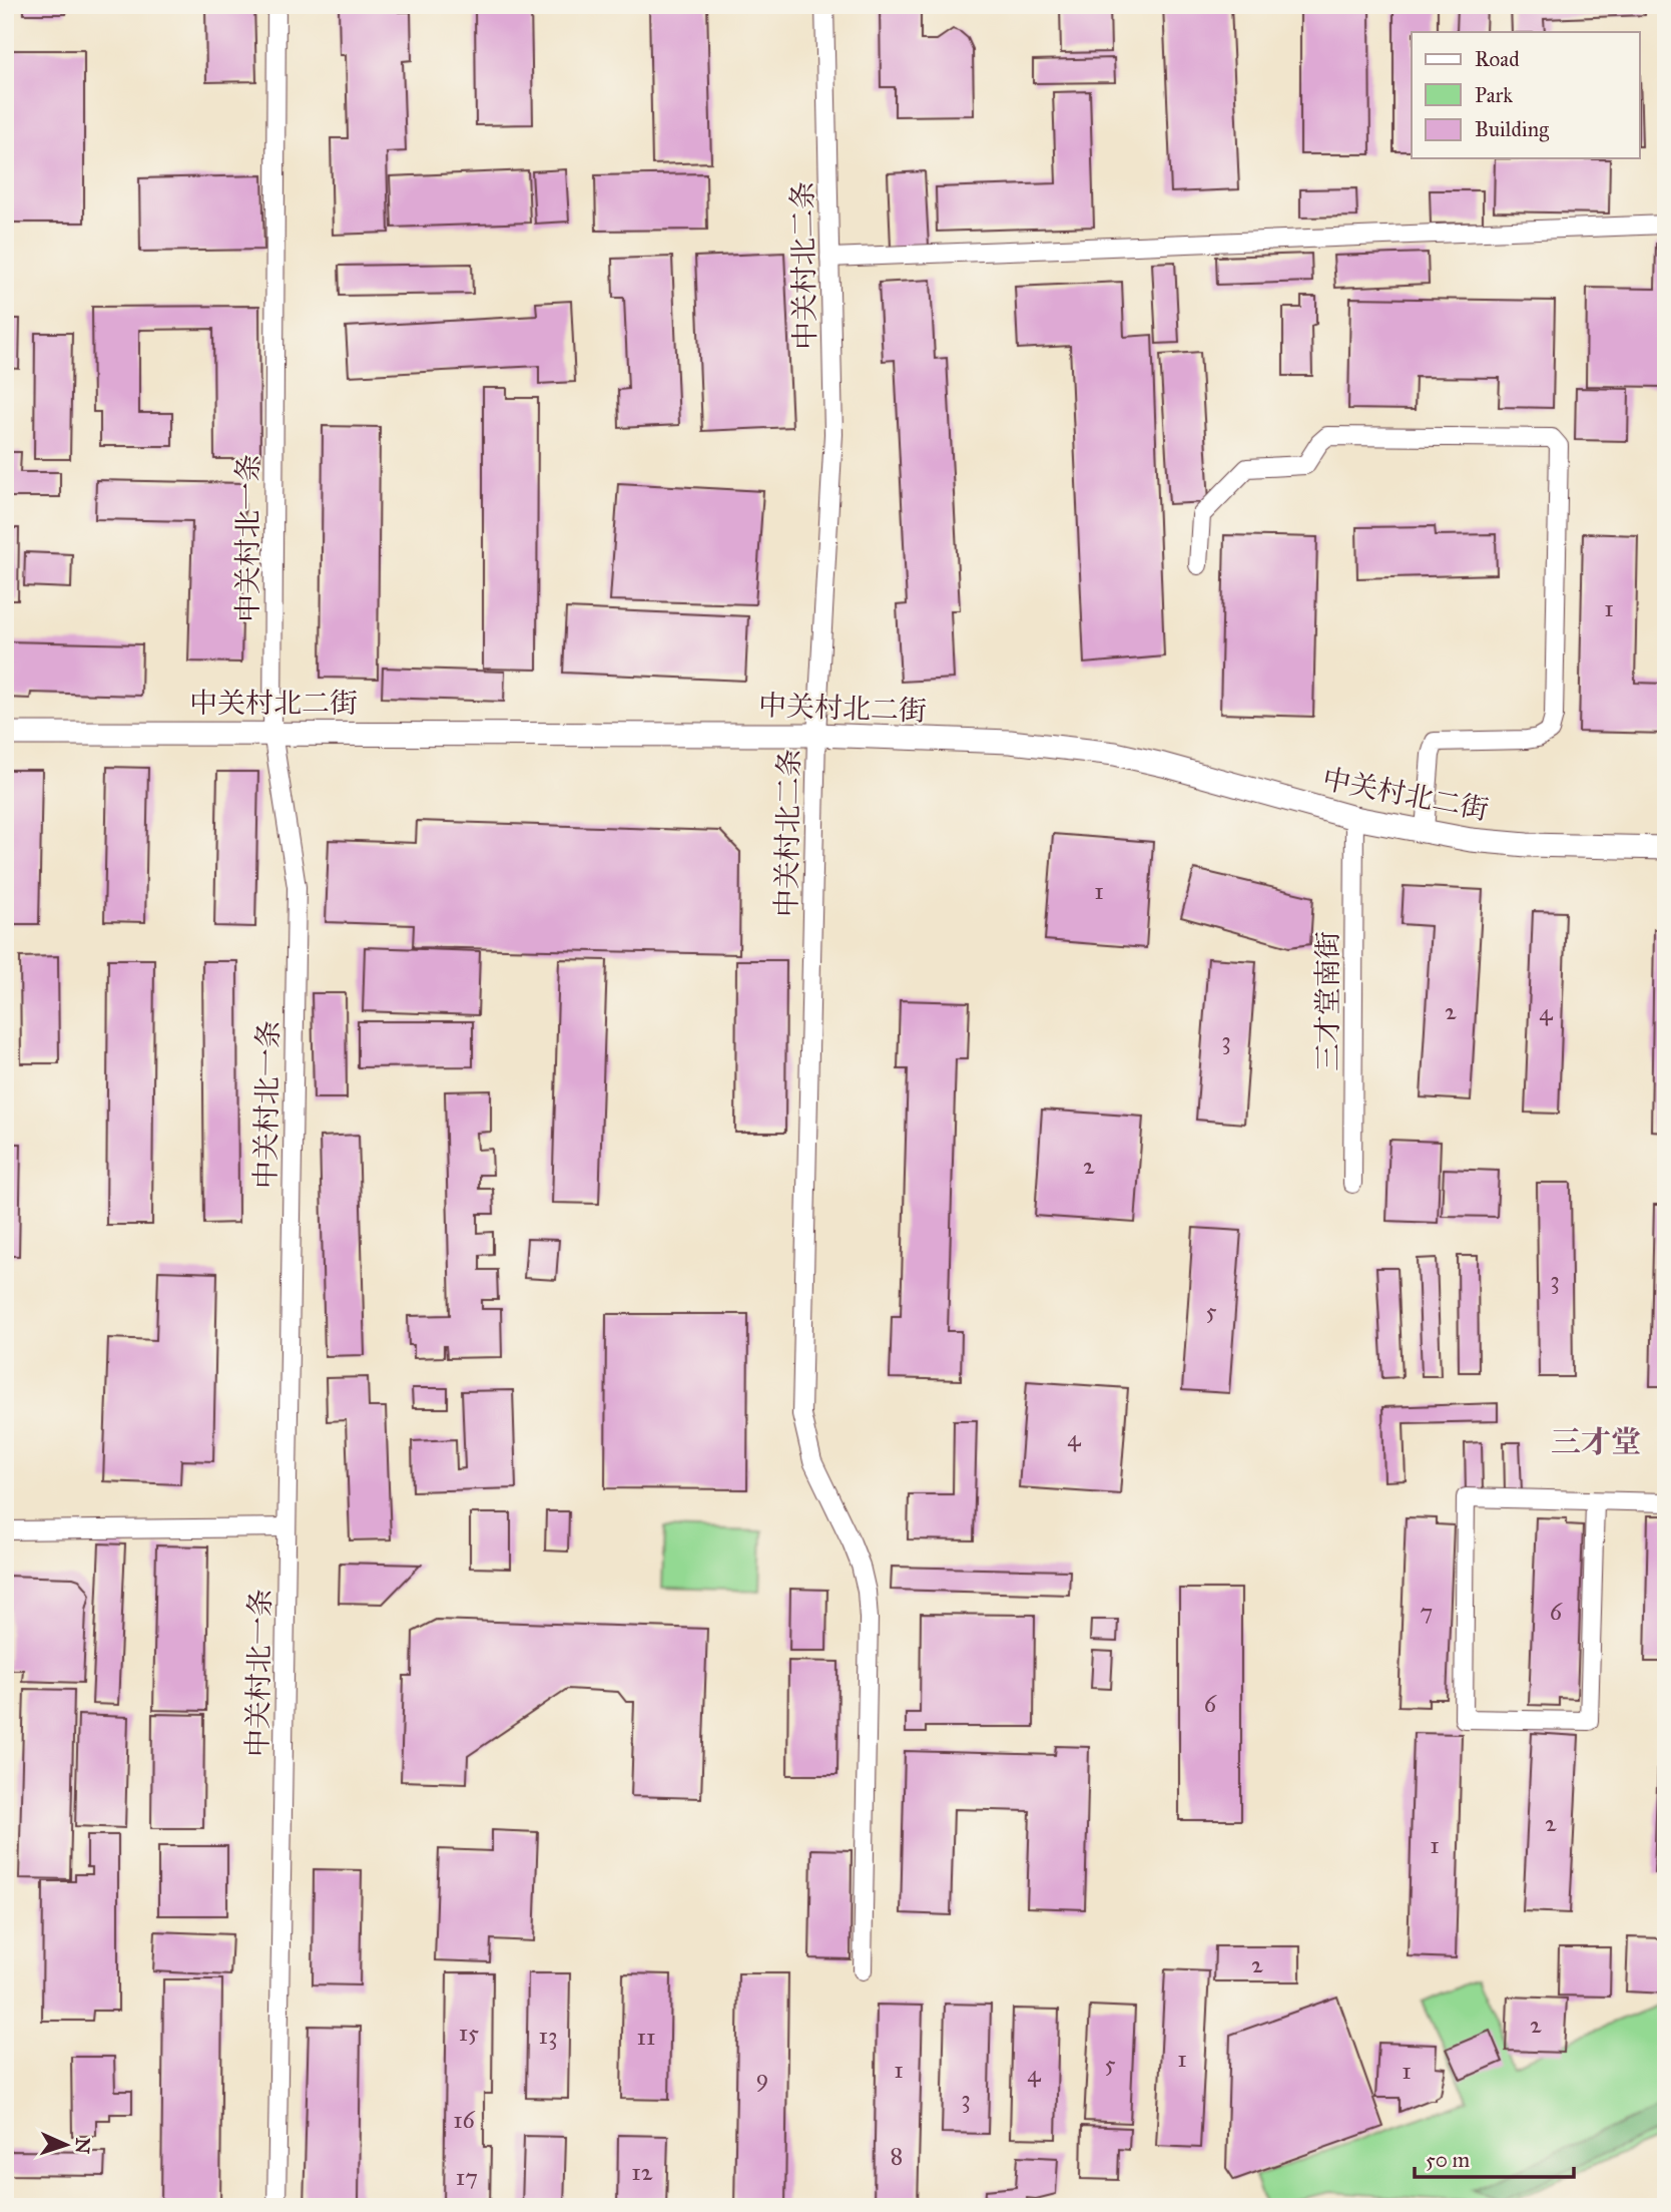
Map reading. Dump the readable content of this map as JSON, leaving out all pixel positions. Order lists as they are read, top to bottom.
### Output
{
  "streets": {
    "street": [
      "中关村北二条",
      "中关村北一条",
      "中关村北二街",
      "三才堂南街"
    ]
  },
  "crossings": [
    ["中关村北二条", "中关村北二街"],
    ["中关村北一条", "中关村北二街"],
    ["中关村北二街", "三才堂南街"]
  ],
  "districts": ["三才堂"],
  "house_numbers": [
    "1",
    "1",
    "2",
    "4",
    "3",
    "2",
    "3",
    "5",
    "4",
    "7",
    "6",
    "6",
    "2",
    "1",
    "2",
    "2",
    "15",
    "13",
    "11",
    "1",
    "5",
    "1",
    "1",
    "4",
    "9",
    "3",
    "16",
    "8",
    "12",
    "17"
  ],
  "legend": ["Road", "Park", "Building"],
  "scale_bar": "50 m",
  "north": "right"
}
